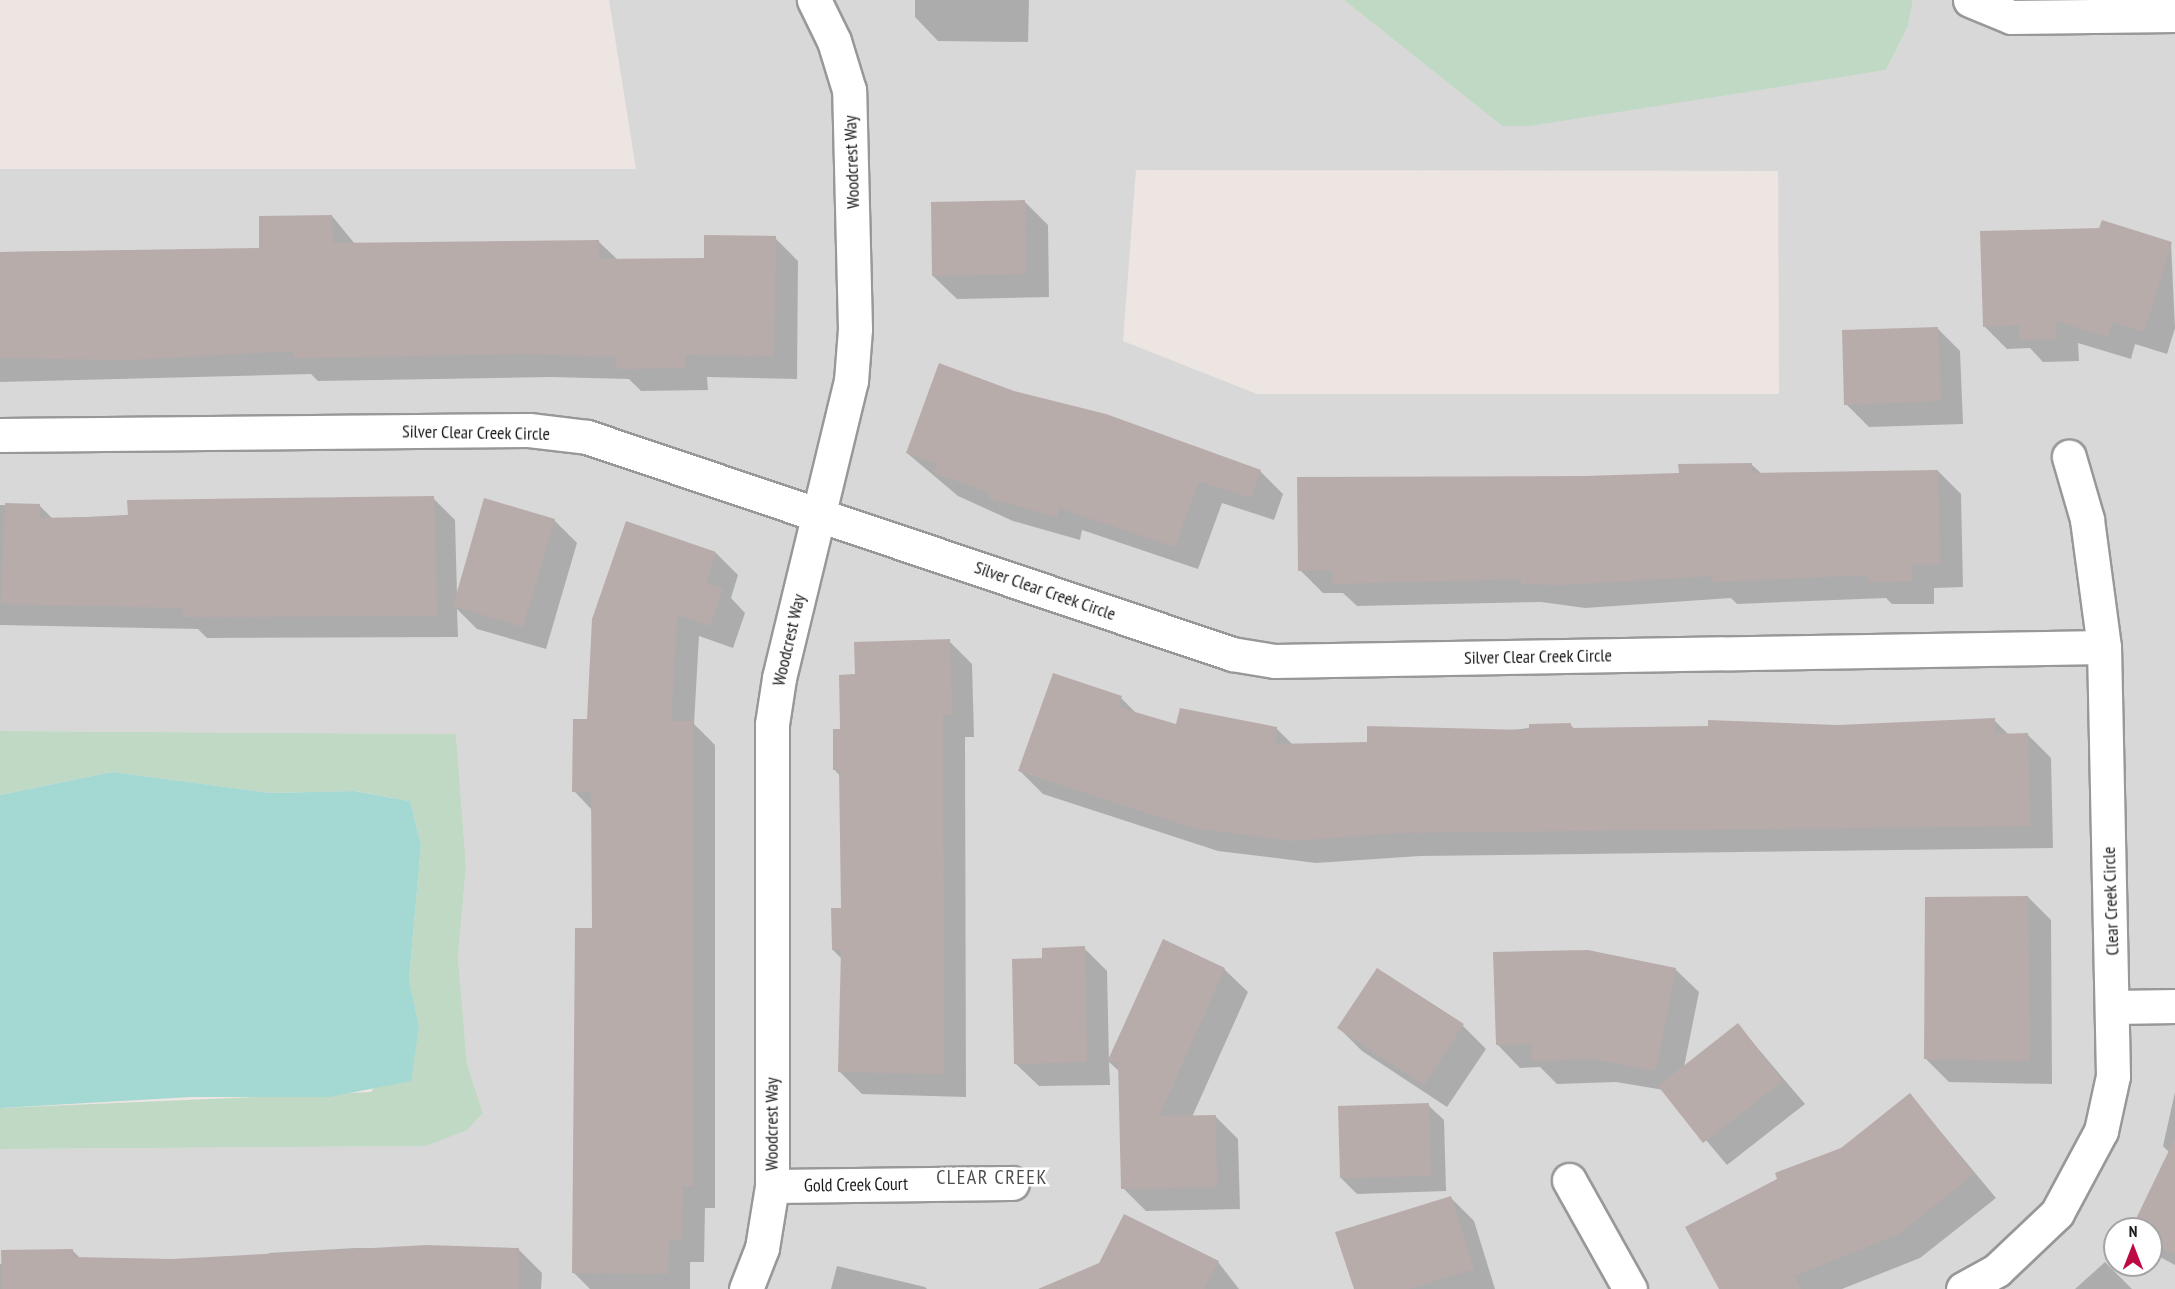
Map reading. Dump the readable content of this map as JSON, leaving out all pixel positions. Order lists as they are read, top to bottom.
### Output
{
  "streets": {
    "street": [
      "Woodcrest Way",
      "Silver Clear Creek Circle",
      "Clear Creek Circle",
      "Gold Creek Court"
    ]
  },
  "crossings": [
    ["Woodcrest Way", "Silver Clear Creek Circle"],
    ["Woodcrest Way", "Gold Creek Court"],
    ["Silver Clear Creek Circle", "Clear Creek Circle"]
  ],
  "districts": ["CLEAR CREEK"],
  "north": "top"
}
